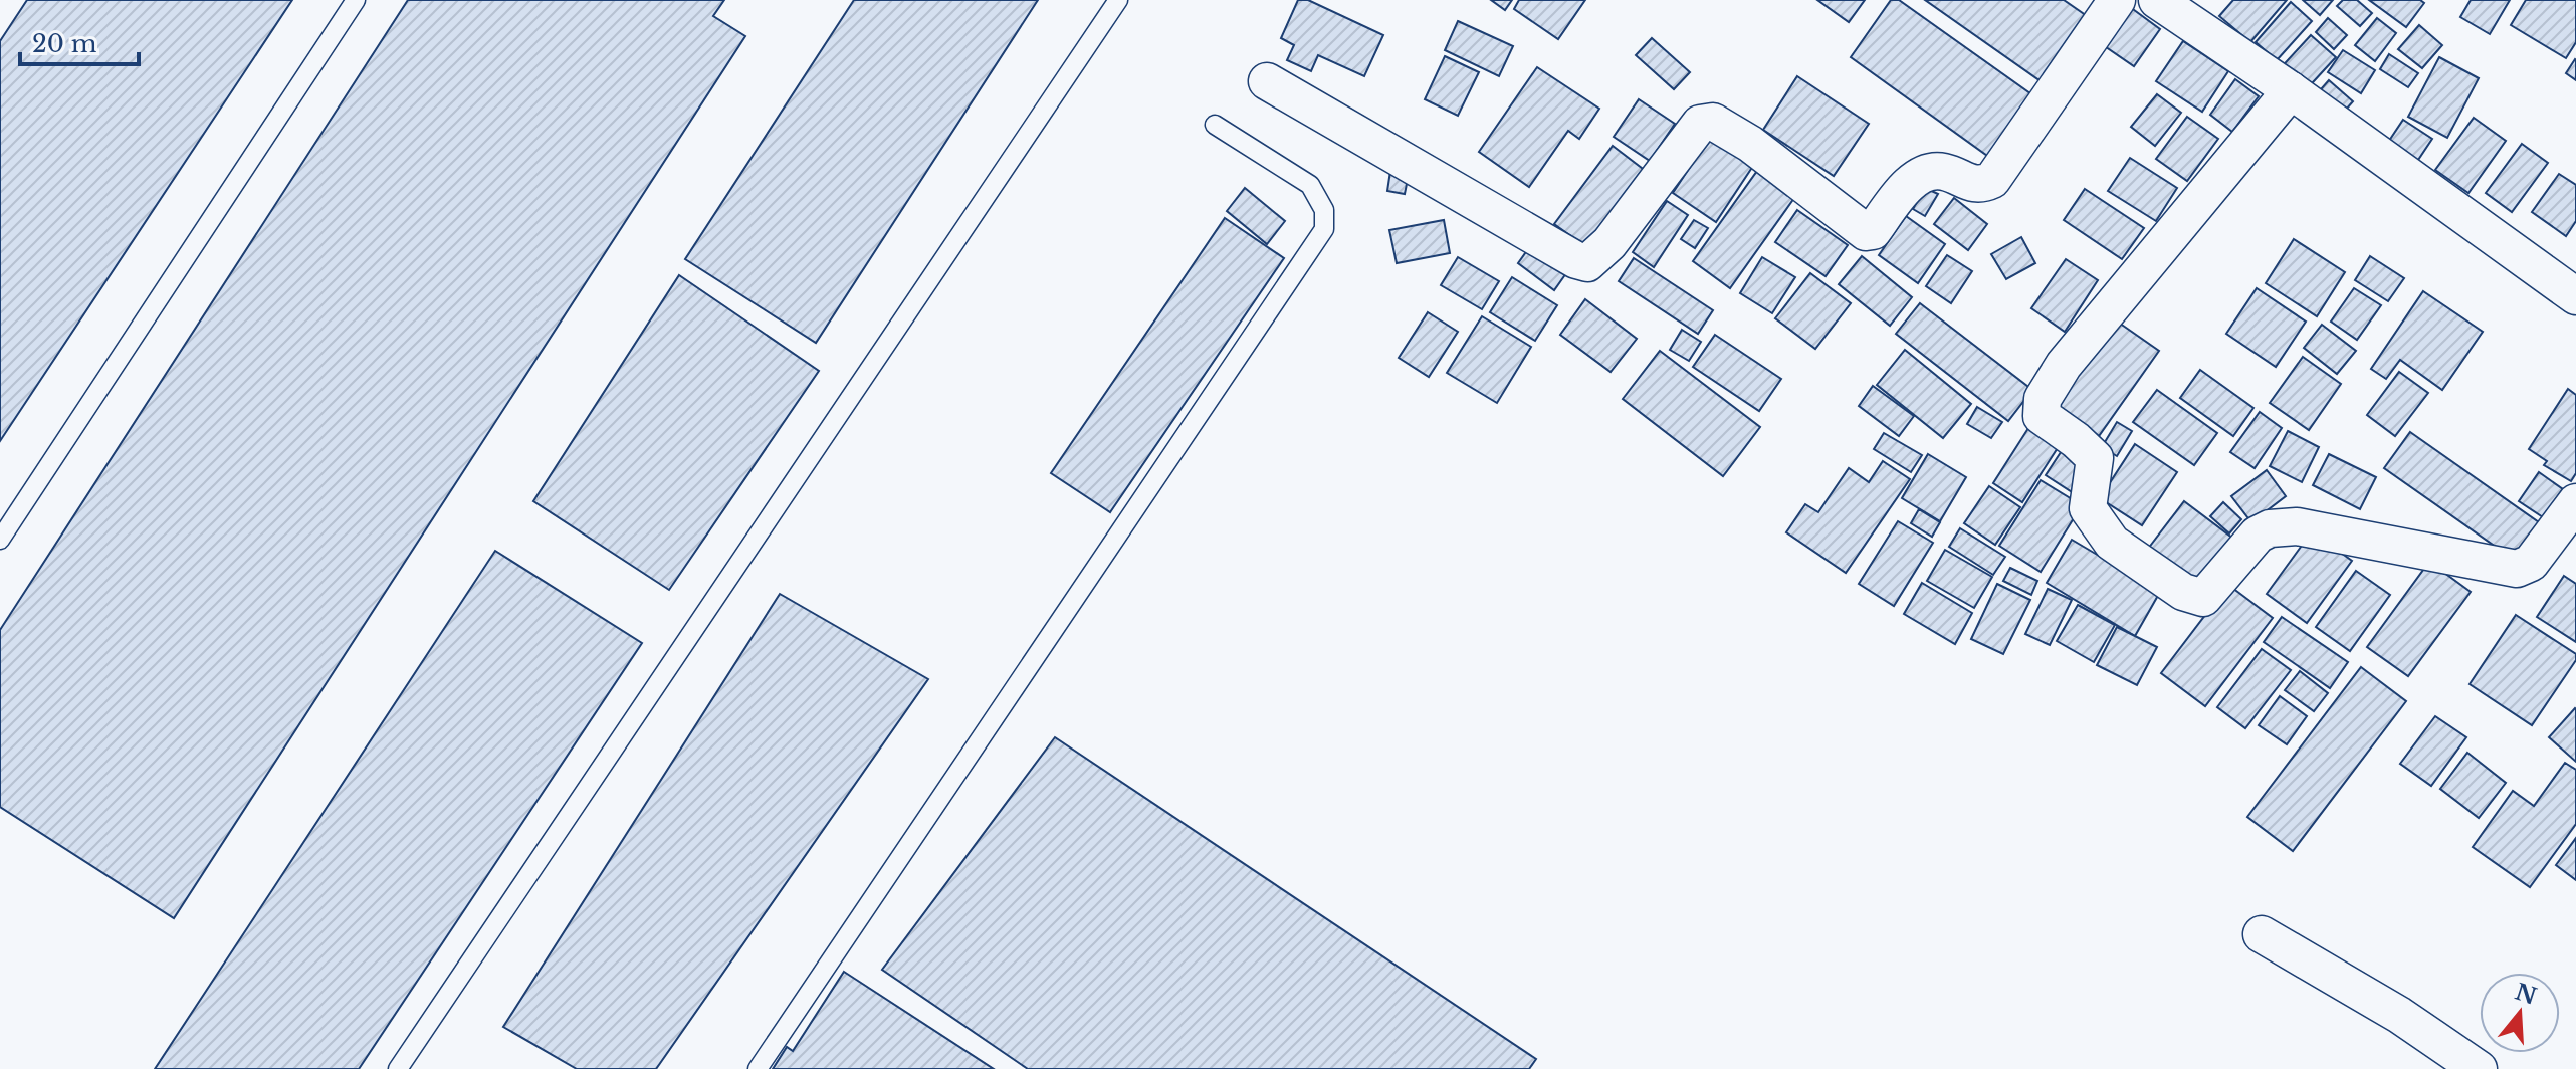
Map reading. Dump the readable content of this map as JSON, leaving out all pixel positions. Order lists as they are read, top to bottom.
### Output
{
  "scale_bar": "20 m",
  "north": "top"
}
